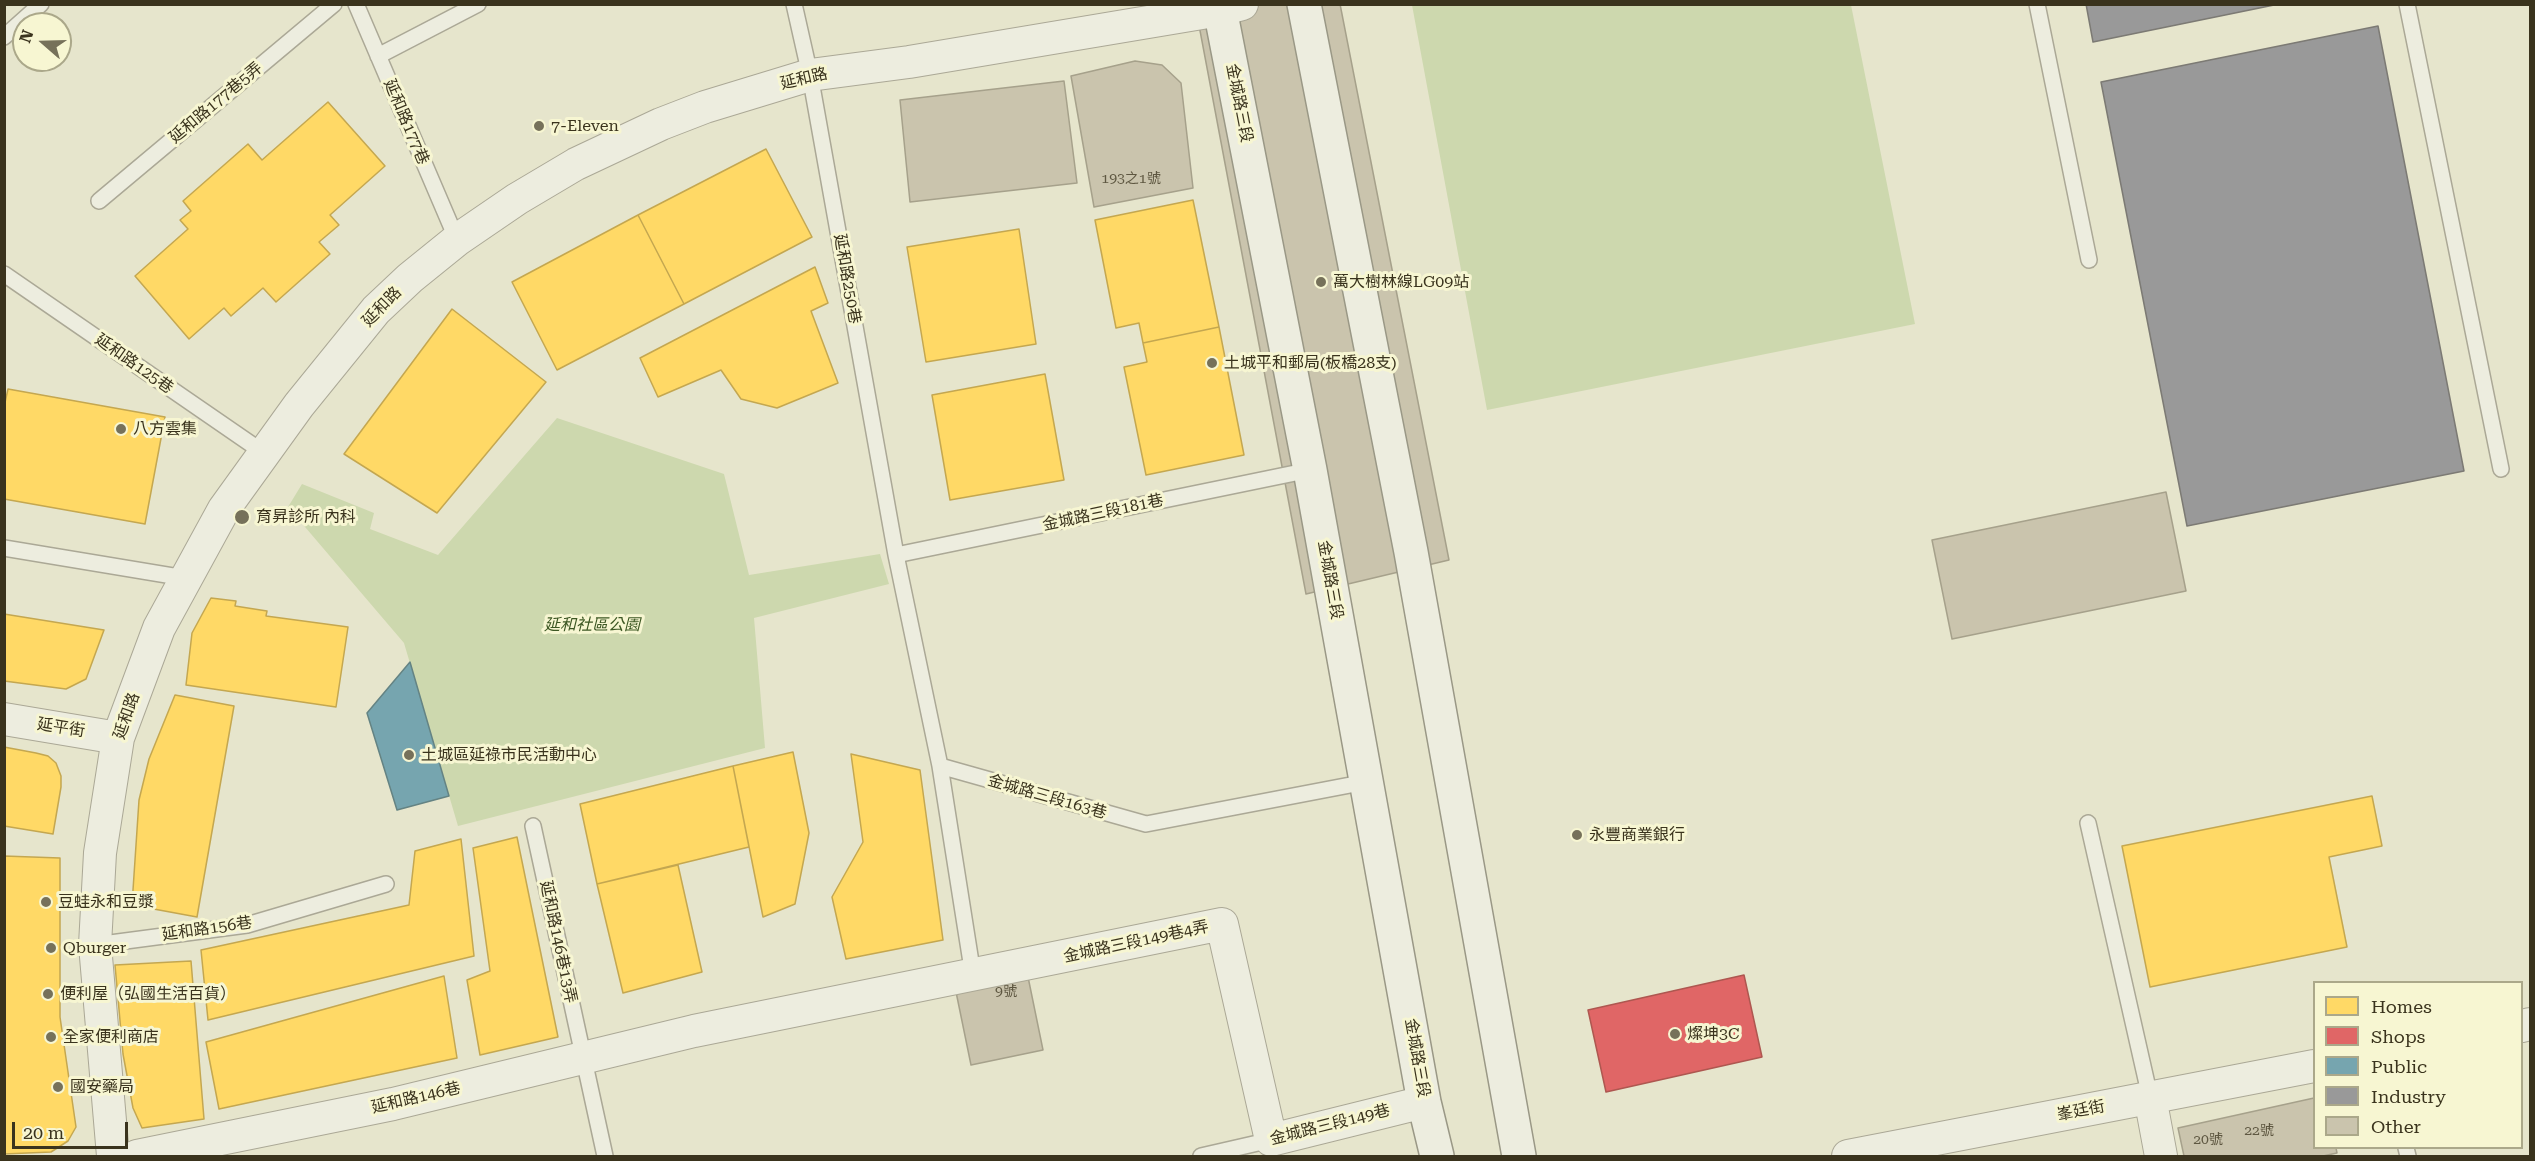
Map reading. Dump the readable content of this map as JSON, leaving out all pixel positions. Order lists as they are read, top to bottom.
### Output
{
  "streets": {
    "main road": ["金城路三段"],
    "street": [
      "延和路",
      "延平街",
      "金城路三段149巷4弄",
      "延和路146巷",
      "峯廷街",
      "金城路三段149巷"
    ],
    "lane": [
      "延和路177巷5弄",
      "延和路177巷",
      "延和路250巷",
      "延和路125巷",
      "金城路三段181巷",
      "金城路三段163巷",
      "延和路156巷",
      "延和路146巷13弄"
    ]
  },
  "crossings": [
    ["延和路", "金城路三段"],
    ["延和路", "延和路177巷"],
    ["延和路", "延和路250巷"],
    ["延和路", "延和路125巷"],
    ["延和路", "延平街"],
    ["延和路", "延和路156巷"],
    ["金城路三段", "金城路三段181巷"],
    ["金城路三段", "金城路三段163巷"],
    ["金城路三段", "金城路三段149巷"],
    ["延和路250巷", "金城路三段181巷"],
    ["延和路146巷13弄", "延和路146巷"],
    ["金城路三段149巷4弄", "延和路146巷"],
    ["金城路三段149巷4弄", "金城路三段149巷"]
  ],
  "parks": ["延和社區公園"],
  "places": [
    "7-Eleven",
    "萬大樹林線LG09站",
    "土城平和郵局(板橋28支)",
    "八方雲集",
    "育昇診所 內科",
    "土城區延祿市民活動中心",
    "永豐商業銀行",
    "豆蛙永和豆漿",
    "Qburger",
    "便利屋（弘國生活百貨）",
    "燦坤3C",
    "全家便利商店",
    "國安藥局"
  ],
  "house_numbers": [
    "193之1號",
    "9號",
    "22號",
    "20號"
  ],
  "legend": [
    "Homes",
    "Shops",
    "Public",
    "Industry",
    "Other"
  ],
  "scale_bar": "20 m",
  "north": "left"
}
